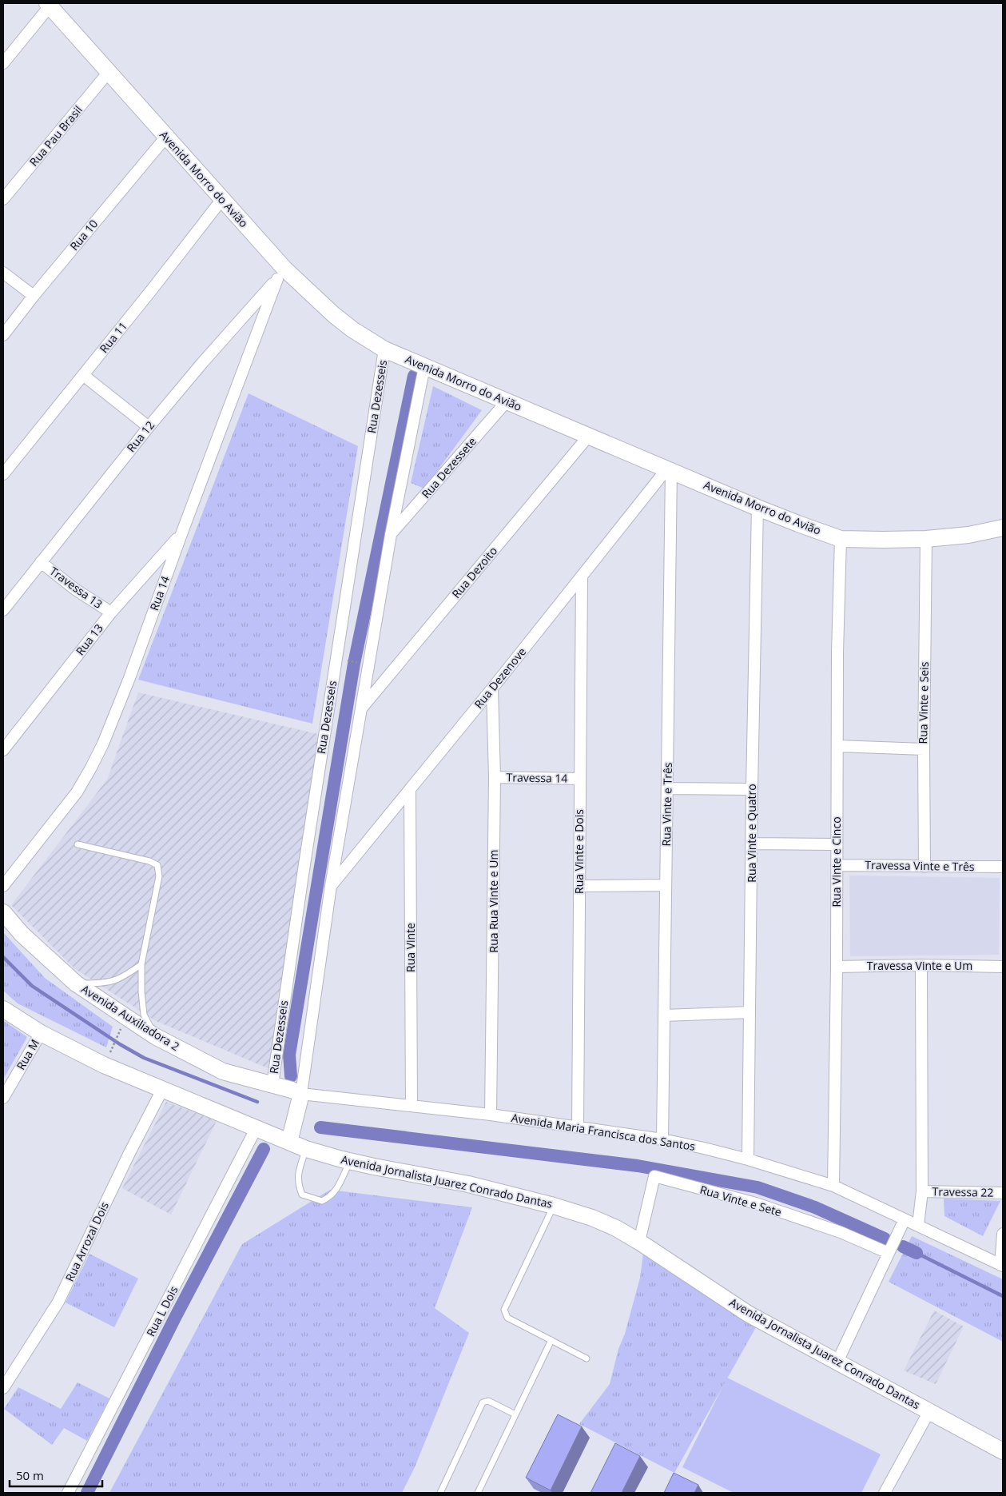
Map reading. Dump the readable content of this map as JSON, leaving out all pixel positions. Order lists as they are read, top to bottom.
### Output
{
  "streets": {
    "street": [
      "Rua Pau Brasil",
      "Avenida Morro do Avião",
      "Rua 10",
      "Rua 11",
      "Rua Dezesseis",
      "Rua 12",
      "Rua Dezessete",
      "Rua Dezoito",
      "Travessa 13",
      "Rua 14",
      "Rua 13",
      "Rua Dezenove",
      "Rua Vinte e Seis",
      "Travessa 14",
      "Rua Vinte e Três",
      "Rua Vinte e Quatro",
      "Rua Vinte e Dois",
      "Rua Vinte e Cinco",
      "Travessa Vinte e Três",
      "Rua Rua Vinte e Um",
      "Rua Vinte",
      "Travessa Vinte e Um",
      "Avenida Auxiliadora 2",
      "Rua M",
      "Avenida Maria Francisca dos Santos",
      "Avenida Jornalista Juarez Conrado Dantas",
      "Travessa 22",
      "Rua Vinte e Sete",
      "Rua Arrozal Dois",
      "Rua L Dois"
    ]
  },
  "crossings": [
    ["Rua Pau Brasil", "Avenida Morro do Avião"],
    ["Avenida Morro do Avião", "Rua 10"],
    ["Avenida Morro do Avião", "Rua 11"],
    ["Avenida Morro do Avião", "Rua Dezesseis"],
    ["Avenida Morro do Avião", "Rua 12"],
    ["Avenida Morro do Avião", "Rua Dezessete"],
    ["Avenida Morro do Avião", "Rua Dezoito"],
    ["Avenida Morro do Avião", "Rua 14"],
    ["Avenida Morro do Avião", "Rua Dezenove"],
    ["Avenida Morro do Avião", "Rua Vinte e Seis"],
    ["Avenida Morro do Avião", "Rua Vinte e Três"],
    ["Avenida Morro do Avião", "Rua Vinte e Quatro"],
    ["Avenida Morro do Avião", "Rua Vinte e Cinco"],
    ["Rua Dezesseis", "Avenida Auxiliadora 2"],
    ["Rua 12", "Travessa 13"],
    ["Rua 12", "Rua 14"],
    ["Travessa 13", "Rua 13"],
    ["Rua 14", "Rua 13"],
    ["Rua Dezenove", "Rua Vinte e Três"],
    ["Rua Dezenove", "Rua Vinte e Dois"],
    ["Rua Dezenove", "Rua Rua Vinte e Um"],
    ["Rua Dezenove", "Rua Vinte"],
    ["Rua Vinte e Seis", "Travessa Vinte e Três"],
    ["Travessa 14", "Rua Vinte e Dois"],
    ["Travessa 14", "Rua Rua Vinte e Um"],
    ["Rua Vinte e Três", "Avenida Maria Francisca dos Santos"],
    ["Rua Vinte e Quatro", "Avenida Maria Francisca dos Santos"],
    ["Rua Vinte e Dois", "Avenida Maria Francisca dos Santos"],
    ["Rua Vinte e Cinco", "Travessa Vinte e Três"],
    ["Rua Vinte e Cinco", "Travessa Vinte e Um"],
    ["Rua Vinte e Cinco", "Avenida Maria Francisca dos Santos"],
    ["Rua Rua Vinte e Um", "Avenida Maria Francisca dos Santos"],
    ["Rua Vinte", "Avenida Maria Francisca dos Santos"],
    ["Avenida Auxiliadora 2", "Avenida Maria Francisca dos Santos"],
    ["Rua M", "Avenida Jornalista Juarez Conrado Dantas"],
    ["Avenida Jornalista Juarez Conrado Dantas", "Rua Vinte e Sete"],
    ["Avenida Jornalista Juarez Conrado Dantas", "Rua Arrozal Dois"],
    ["Avenida Jornalista Juarez Conrado Dantas", "Rua L Dois"]
  ],
  "scale_bar": "50 m"
}
